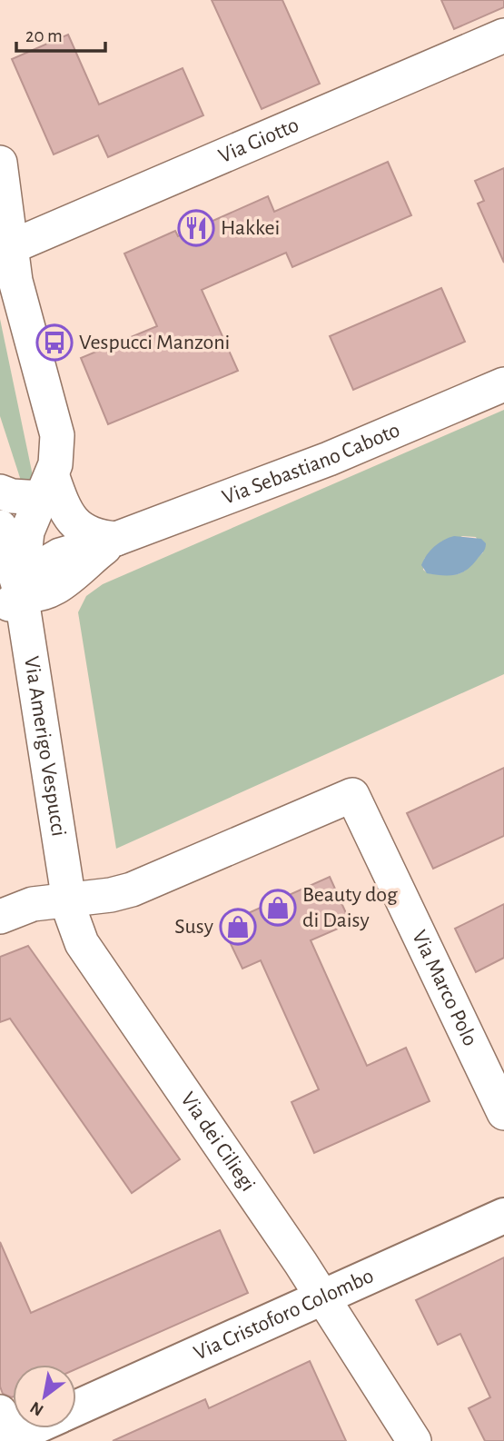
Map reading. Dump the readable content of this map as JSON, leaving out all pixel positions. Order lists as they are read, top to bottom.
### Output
{
  "streets": {
    "street": [
      "Via Giotto",
      "Via Sebastiano Caboto",
      "Via Amerigo Vespucci",
      "Via Marco Polo",
      "Via dei Ciliegi",
      "Via Cristoforo Colombo"
    ]
  },
  "crossings": [
    ["Via Giotto", "Via Amerigo Vespucci"],
    ["Via Sebastiano Caboto", "Via Amerigo Vespucci"],
    ["Via Amerigo Vespucci", "Via Marco Polo"],
    ["Via Amerigo Vespucci", "Via dei Ciliegi"],
    ["Via Marco Polo", "Via dei Ciliegi"],
    ["Via dei Ciliegi", "Via Cristoforo Colombo"]
  ],
  "places": {
    "restaurant": ["Hakkei"],
    "bus stop": ["Vespucci Manzoni"],
    "shop": ["Beauty dog di Daisy", "Susy"]
  },
  "scale_bar": "20 m",
  "north": "bottom left"
}
